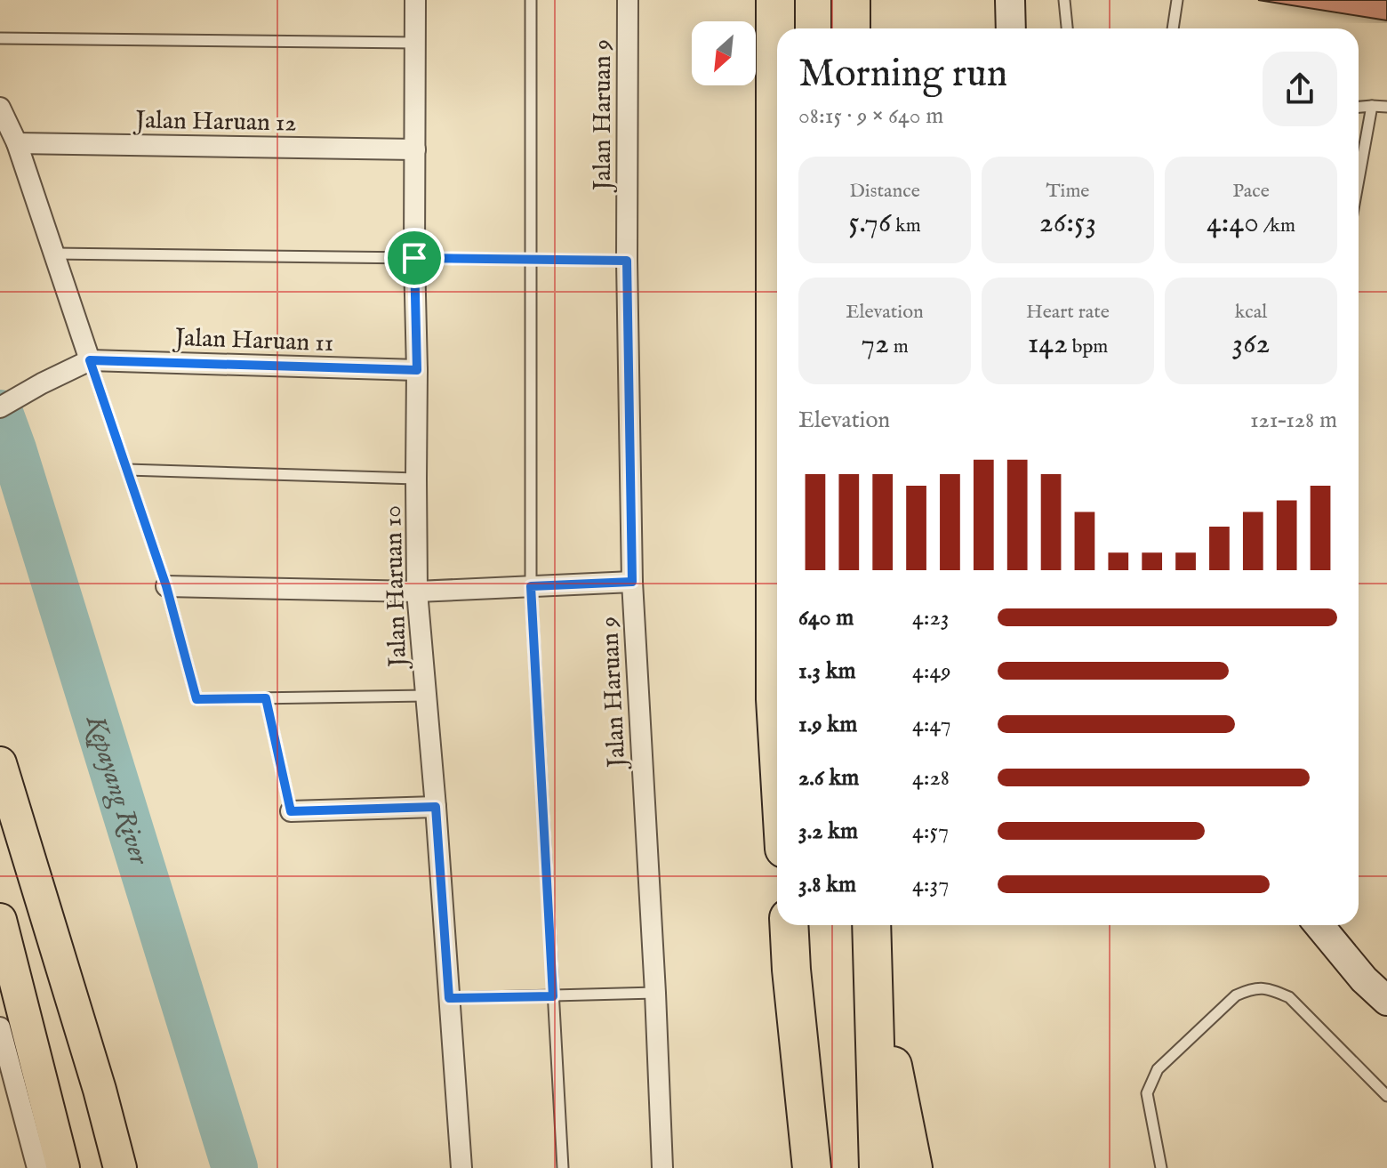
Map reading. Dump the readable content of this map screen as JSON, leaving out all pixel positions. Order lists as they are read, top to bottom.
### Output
{
  "streets": {
    "street": [
      "Jalan Haruan 9",
      "Jalan Haruan 12",
      "Jalan Haruan 11",
      "Jalan Haruan 10"
    ]
  },
  "crossings": [
    ["Jalan Haruan 12", "Jalan Haruan 10"],
    ["Jalan Haruan 11", "Jalan Haruan 10"]
  ],
  "water": ["Kepayang River"],
  "north": "bottom left",
  "page": {
    "heading": ["Morning run", "08:15 · 9 × 640 m"],
    "stats": [
      ["Distance", "5.76 km"],
      ["Time", "26:53"],
      ["Pace", "4:40 /km"],
      ["Elevation", "72 m"],
      ["Heart rate", "142 bpm"],
      ["kcal", "362"]
    ],
    "chart": ["Elevation", "121–128 m"],
    "list": [
      {
        "name": "640 m",
        "note": "4:23"
      },
      {
        "name": "1.3 km",
        "note": "4:49"
      },
      {
        "name": "1.9 km",
        "note": "4:47"
      },
      {
        "name": "2.6 km",
        "note": "4:28"
      },
      {
        "name": "3.2 km",
        "note": "4:57"
      },
      {
        "name": "3.8 km",
        "note": "4:37"
      }
    ]
  }
}
